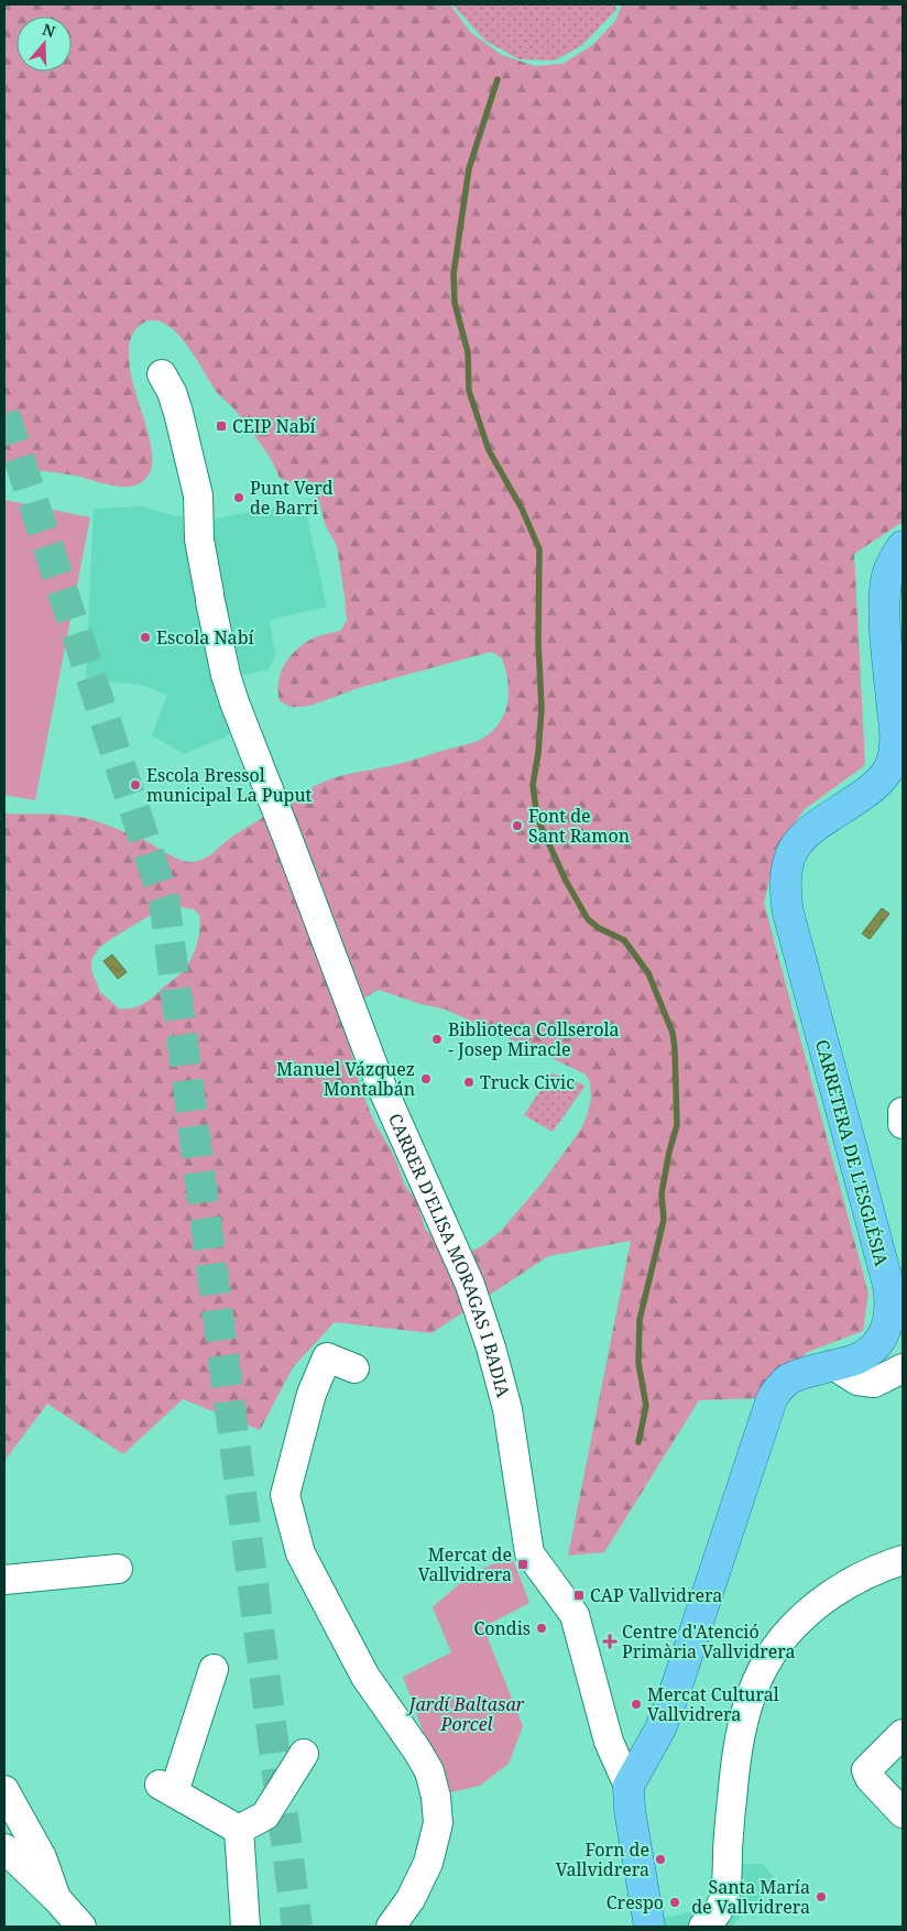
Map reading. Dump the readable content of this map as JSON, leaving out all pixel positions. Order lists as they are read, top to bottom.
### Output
{
  "streets": {
    "main road": ["CARRETERA DE L'ESGLÉSIA"],
    "street": ["CARRER D'ELISA MORAGAS I BADIA"]
  },
  "crossings": [
    ["CARRETERA DE L'ESGLÉSIA", "CARRER D'ELISA MORAGAS I BADIA"]
  ],
  "parks": ["Jardí Baltasar Porcel"],
  "places": {
    "transit": ["CEIP Nabí", "Mercat de Vallvidrera", "CAP Vallvidrera"],
    "other": [
      "Punt Verd de Barri",
      "Escola Nabí",
      "Escola Bressol municipal La Puput",
      "Font de Sant Ramon",
      "Biblioteca Collserola - Josep Miracle",
      "Manuel Vázquez Montalbán",
      "Truck Civic",
      "Condis",
      "Mercat Cultural Vallvidrera",
      "Forn de Vallvidrera",
      "Santa María de Vallvidrera",
      "Crespo"
    ],
    "health": ["Centre d'Atenció Primària Vallvidrera"]
  },
  "north": "top"
}
